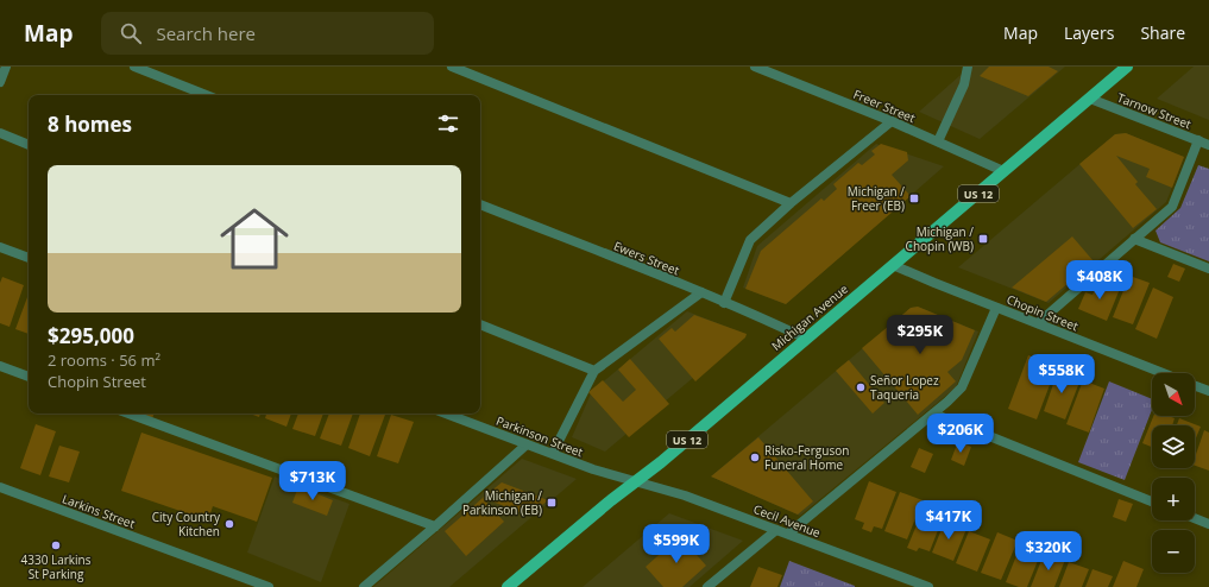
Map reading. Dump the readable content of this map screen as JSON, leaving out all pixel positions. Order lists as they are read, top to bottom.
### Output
{
  "streets": {
    "main road": ["US 12", "Michigan Avenue"],
    "street": [
      "Freer Street",
      "Tarnow Street",
      "Ewers Street",
      "Chopin Street",
      "Parkinson Street",
      "Larkins Street",
      "Cecil Avenue"
    ]
  },
  "crossings": [
    ["Freer Street", "Michigan Avenue"],
    ["Tarnow Street", "Michigan Avenue"],
    ["Ewers Street", "Michigan Avenue"],
    ["Chopin Street", "Michigan Avenue"],
    ["Michigan Avenue", "Parkinson Street"],
    ["Michigan Avenue", "Cecil Avenue"],
    ["Parkinson Street", "Cecil Avenue"]
  ],
  "places": {
    "transit": ["Michigan / Freer (EB)", "Michigan / Chopin (WB)", "Michigan / Parkinson (EB)"],
    "other": [
      "Señor Lopez Taqueria",
      "Risko-Ferguson Funeral Home",
      "City Country Kitchen",
      "4330 Larkins St Parking"
    ]
  },
  "north": "bottom right",
  "page": {
    "header": "Map",
    "search": "Search here",
    "nav": ["Map", "Layers", "Share"],
    "heading": "8 homes",
    "list": [
      {
        "name": "$295,000",
        "note": "2 rooms · 56 m² · Chopin Street"
      }
    ],
    "price": [
      "$408K",
      "$295K",
      "$558K",
      "$206K",
      "$713K",
      "$417K",
      "$599K",
      "$320K"
    ],
    "map_buttons": ["+", "−"]
  }
}
